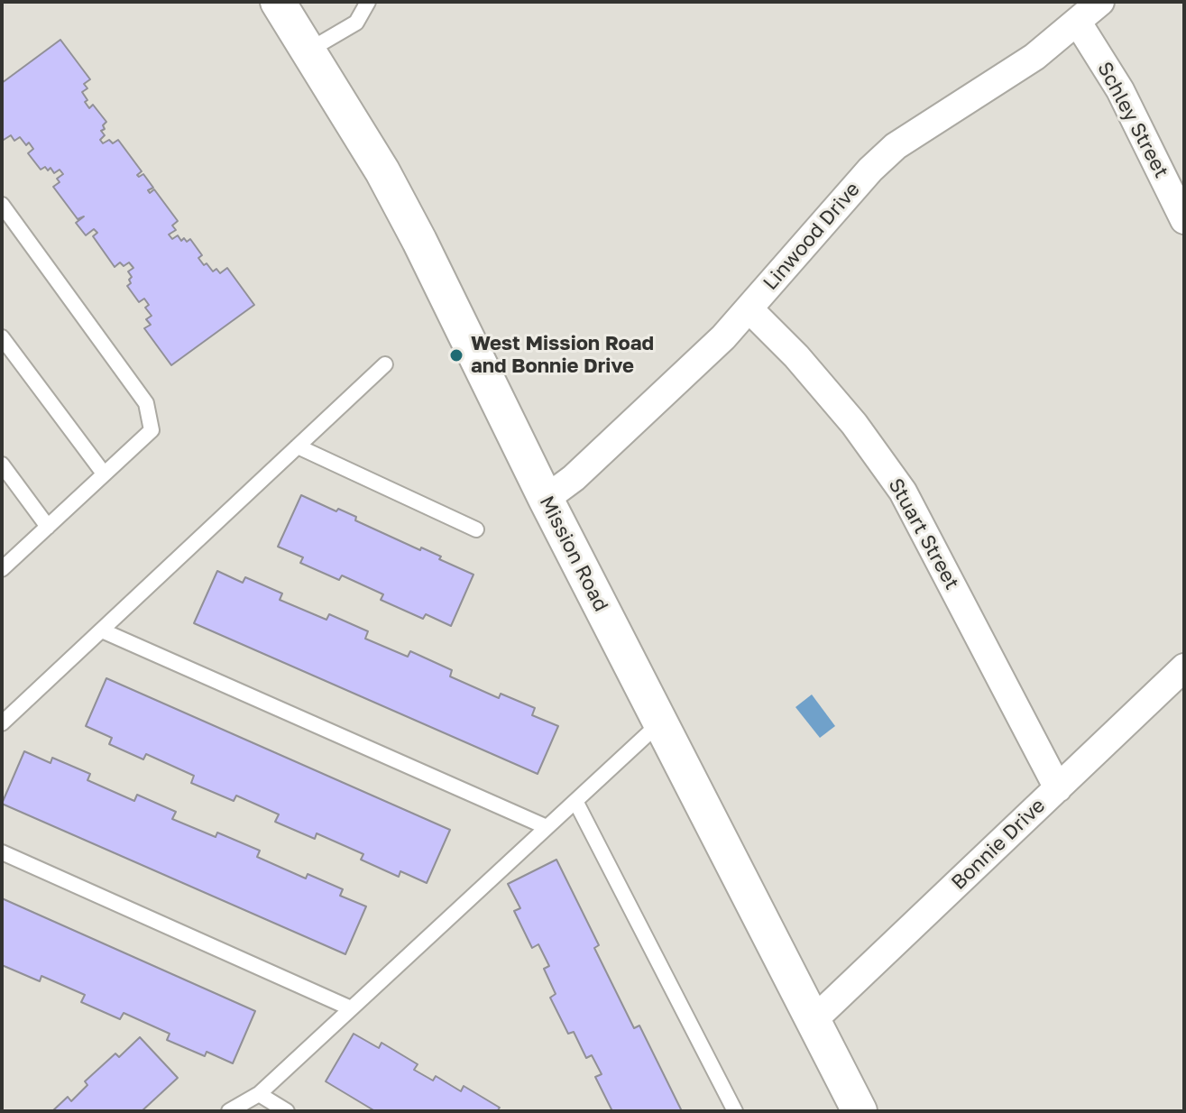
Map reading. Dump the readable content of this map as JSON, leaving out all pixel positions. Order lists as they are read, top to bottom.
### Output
{
  "streets": {
    "street": [
      "Schley Street",
      "Linwood Drive",
      "Stuart Street",
      "Mission Road",
      "Bonnie Drive"
    ]
  },
  "crossings": [
    ["Schley Street", "Linwood Drive"],
    ["Linwood Drive", "Stuart Street"],
    ["Linwood Drive", "Mission Road"],
    ["Stuart Street", "Bonnie Drive"],
    ["Mission Road", "Bonnie Drive"]
  ],
  "places": ["West Mission Road and Bonnie Drive"]
}
